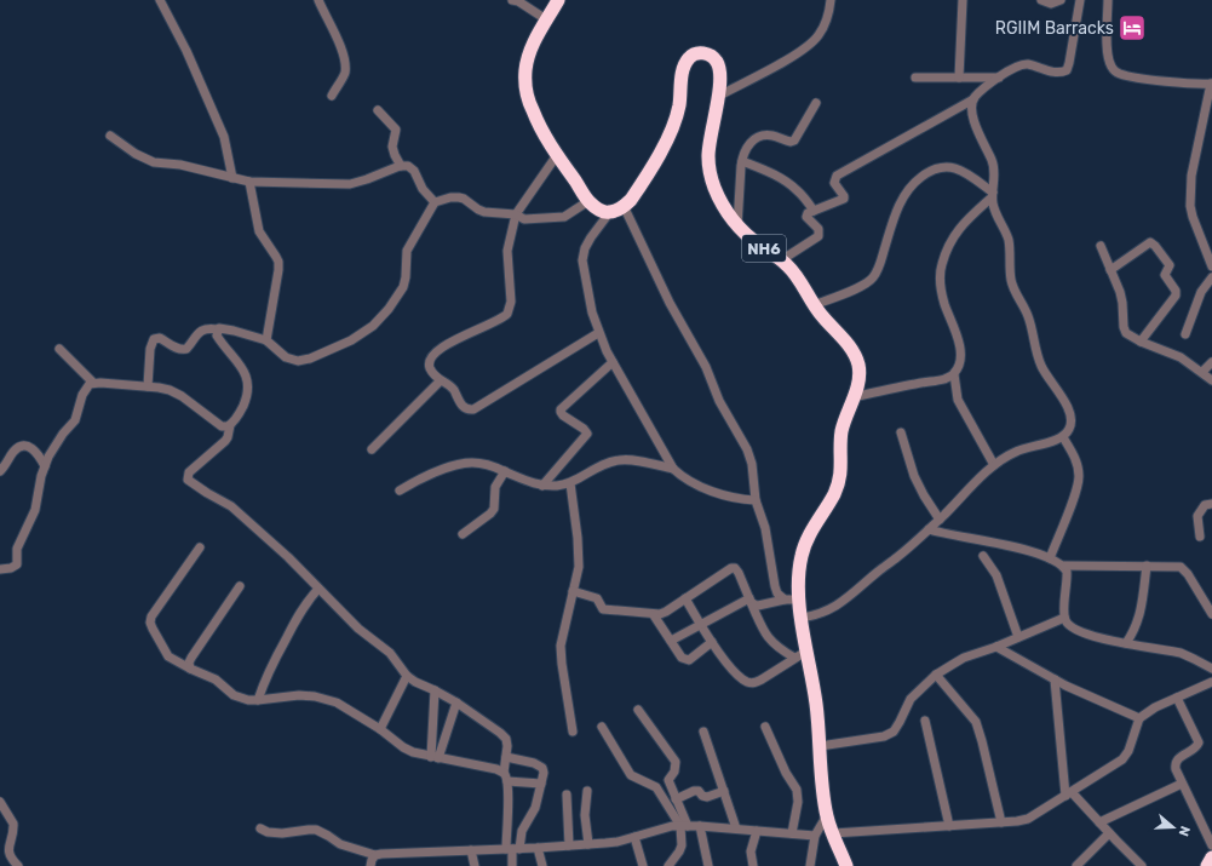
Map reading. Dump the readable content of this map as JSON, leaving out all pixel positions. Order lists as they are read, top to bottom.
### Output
{
  "streets": {
    "highway": ["NH6"]
  },
  "places": {
    "hotel": ["RGIIM Barracks"]
  },
  "north": "right"
}
